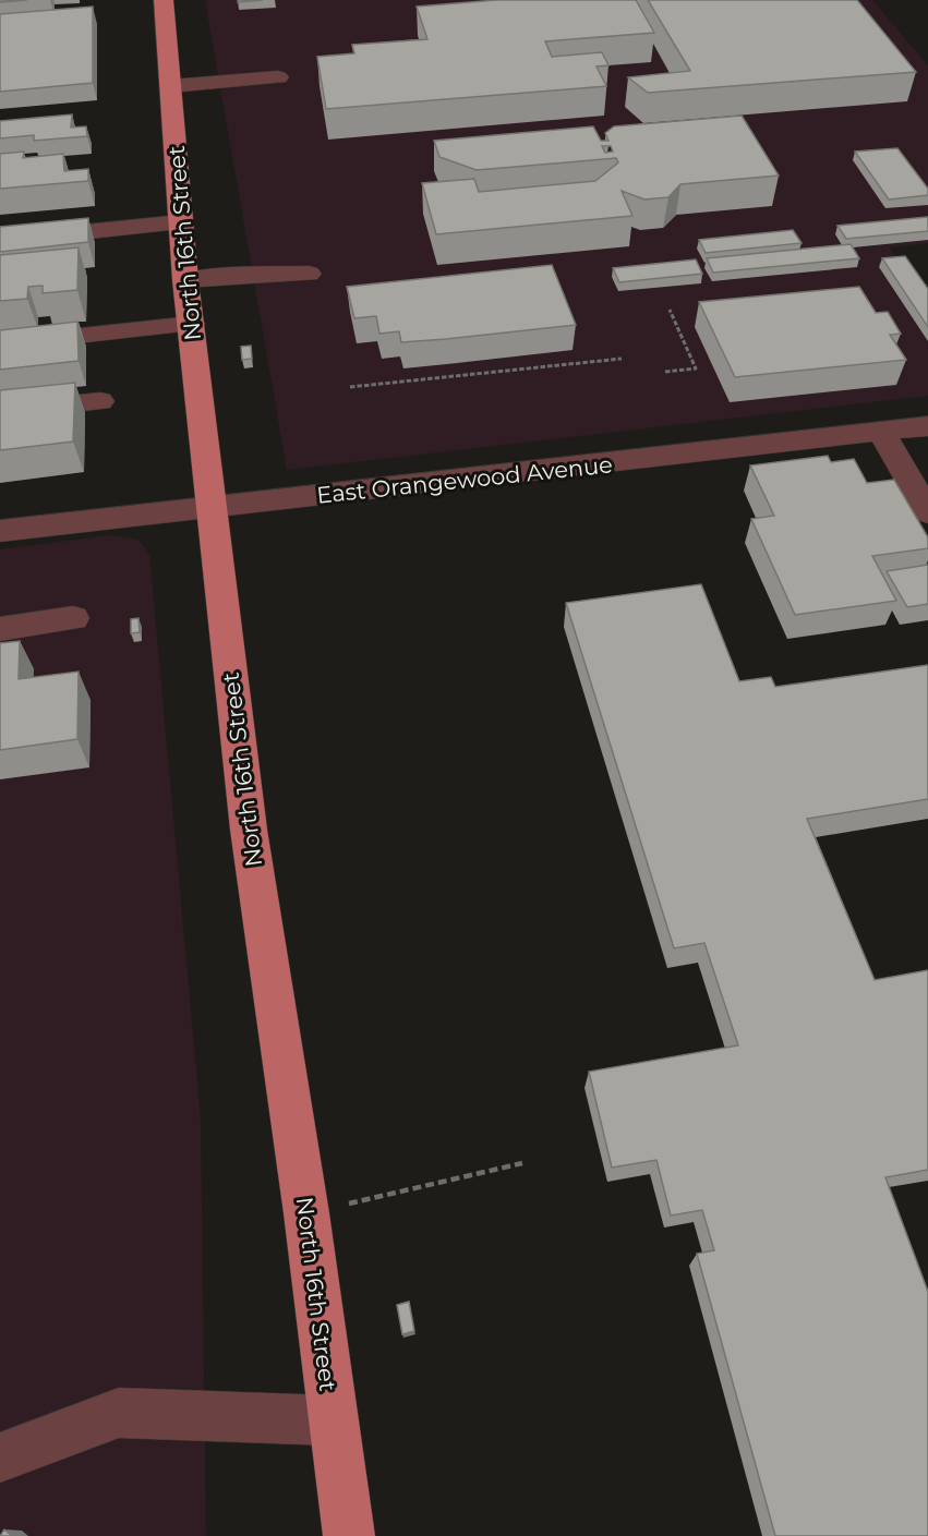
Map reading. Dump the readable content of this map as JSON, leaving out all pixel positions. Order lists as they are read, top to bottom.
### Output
{
  "streets": {
    "main road": ["North 16th Street"],
    "street": ["East Orangewood Avenue"]
  },
  "crossings": [
    ["North 16th Street", "East Orangewood Avenue"]
  ]
}
